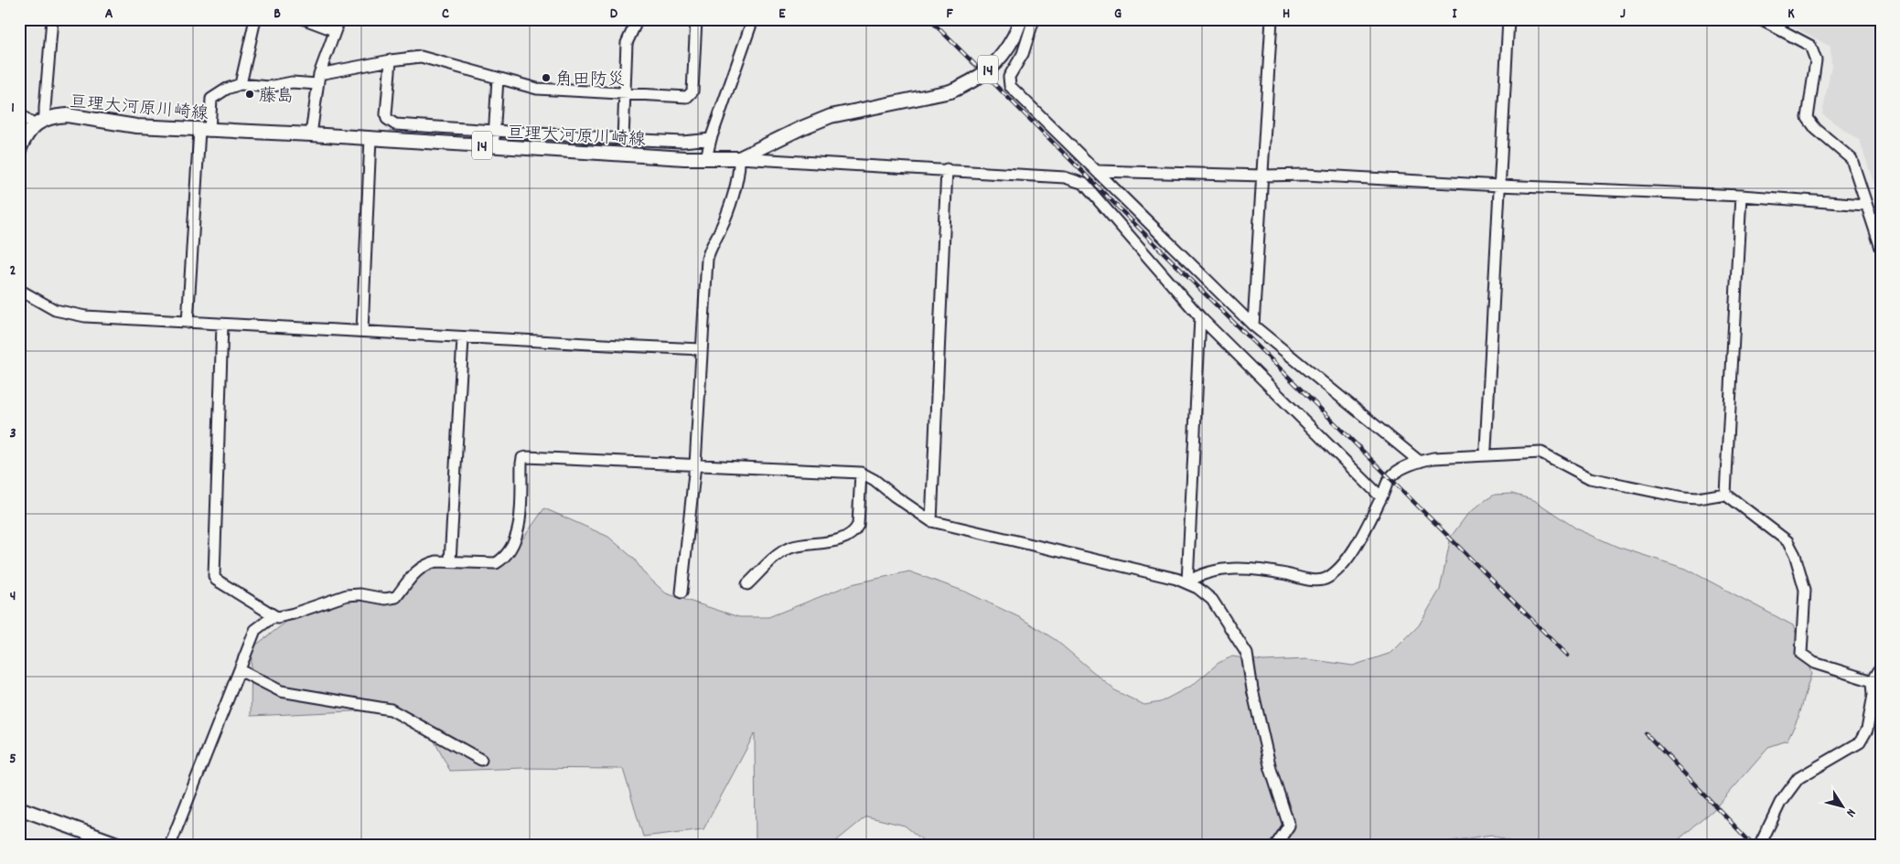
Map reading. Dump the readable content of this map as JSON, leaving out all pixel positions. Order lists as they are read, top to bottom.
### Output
{
  "streets": {
    "main road": ["14", "亘理大河原川崎線"]
  },
  "places": ["角田防災", "藤島"],
  "north": "bottom right",
  "grid": {
    "columns": [
      "A",
      "B",
      "C",
      "D",
      "E",
      "F",
      "G",
      "H",
      "I",
      "J",
      "K"
    ],
    "rows": [
      "1",
      "2",
      "3",
      "4",
      "5"
    ]
  }
}
